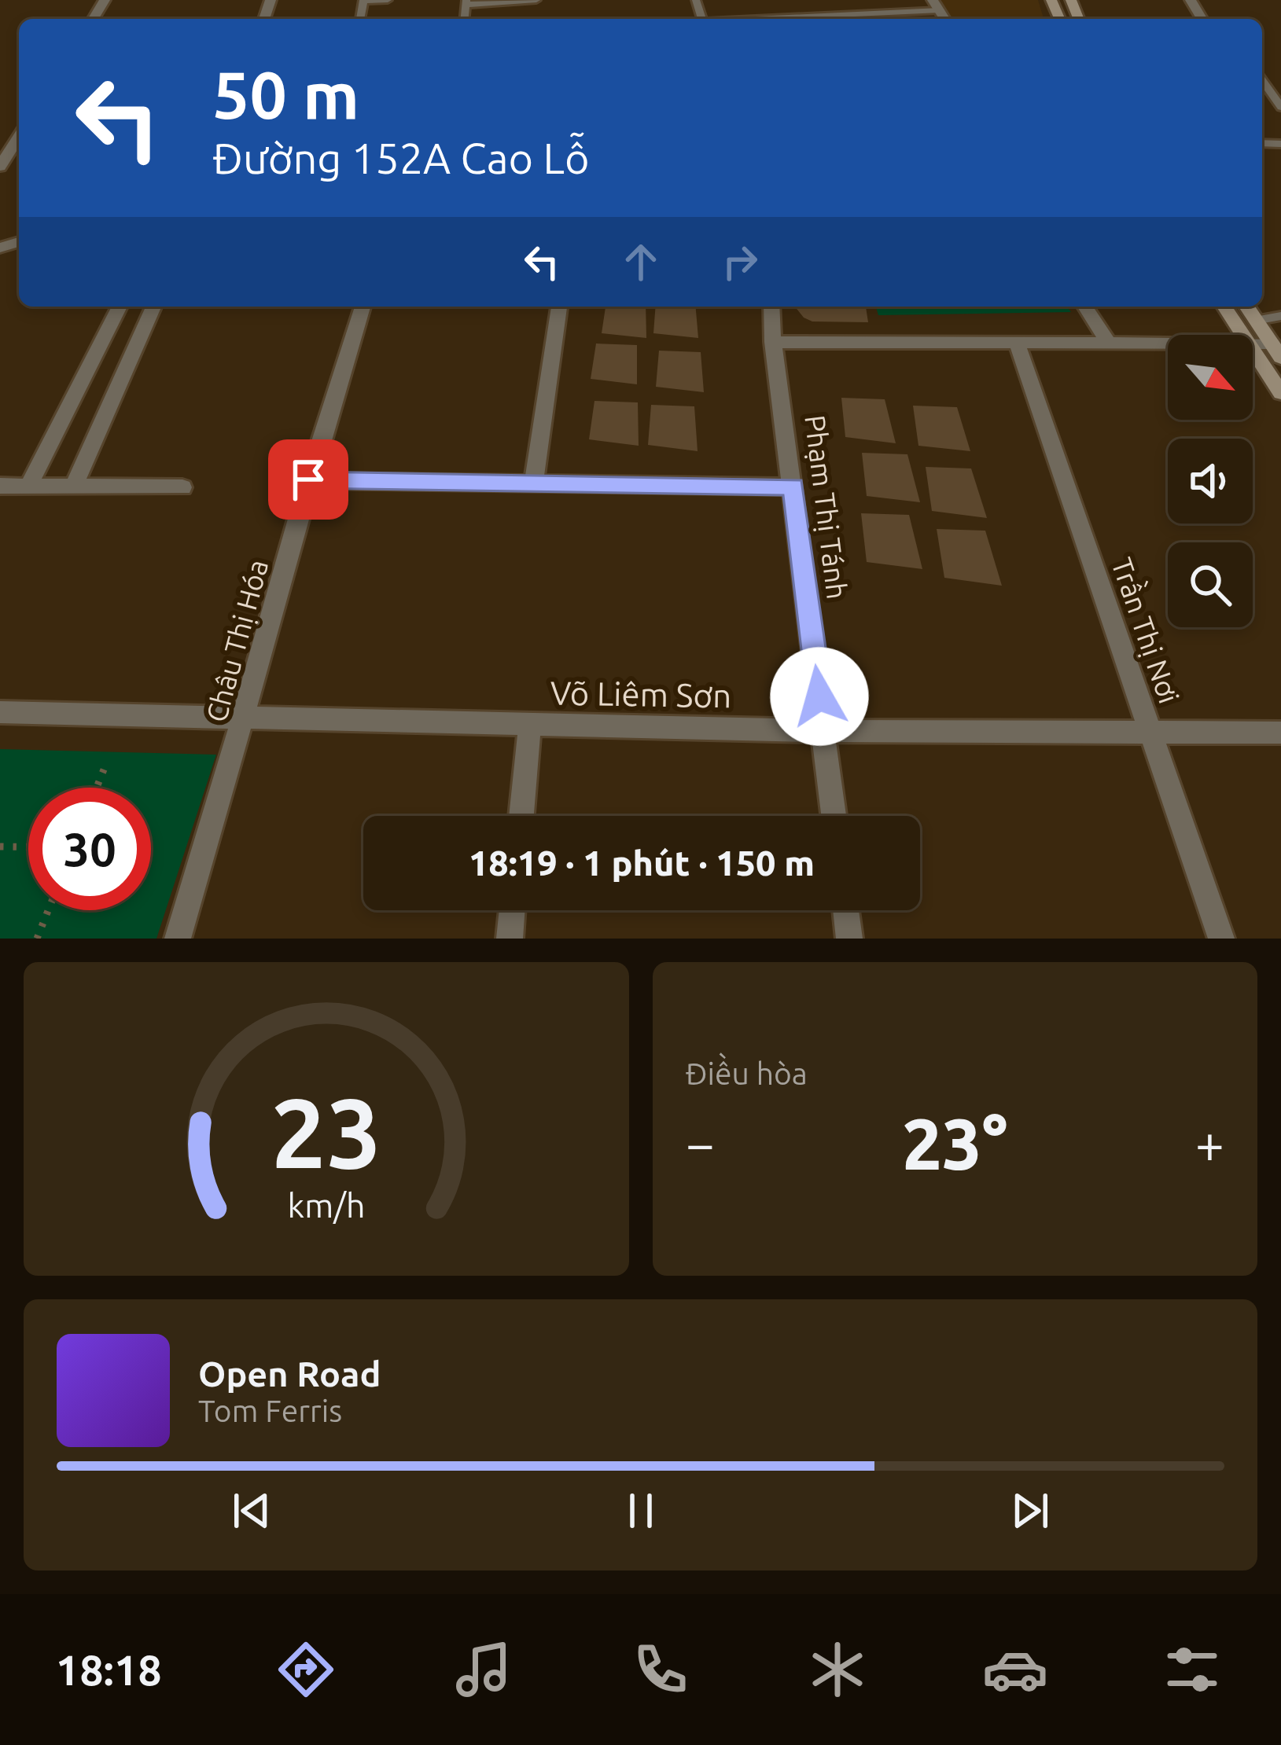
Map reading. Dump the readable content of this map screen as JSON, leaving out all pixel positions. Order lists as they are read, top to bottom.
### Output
{
  "streets": {
    "street": [
      "Phạm Thị Tánh",
      "Trần Thị Nơi",
      "Châu Thị Hóa",
      "Võ Liêm Sơn"
    ]
  },
  "crossings": [
    ["Phạm Thị Tánh", "Võ Liêm Sơn"],
    ["Trần Thị Nơi", "Võ Liêm Sơn"],
    ["Châu Thị Hóa", "Võ Liêm Sơn"]
  ],
  "north": "bottom right",
  "page": {
    "turn": ["50 m", "Đường 152A Cao Lỗ"],
    "limit": "30",
    "trip": "18:19 · 1 phút · 150 m",
    "tile": "Điều hòa",
    "heat": ["−", "23°", "+"],
    "song": ["Open Road", "Tom Ferris"],
    "tabs": "18:18",
    "gauge": ["23", "km/h"]
  }
}
